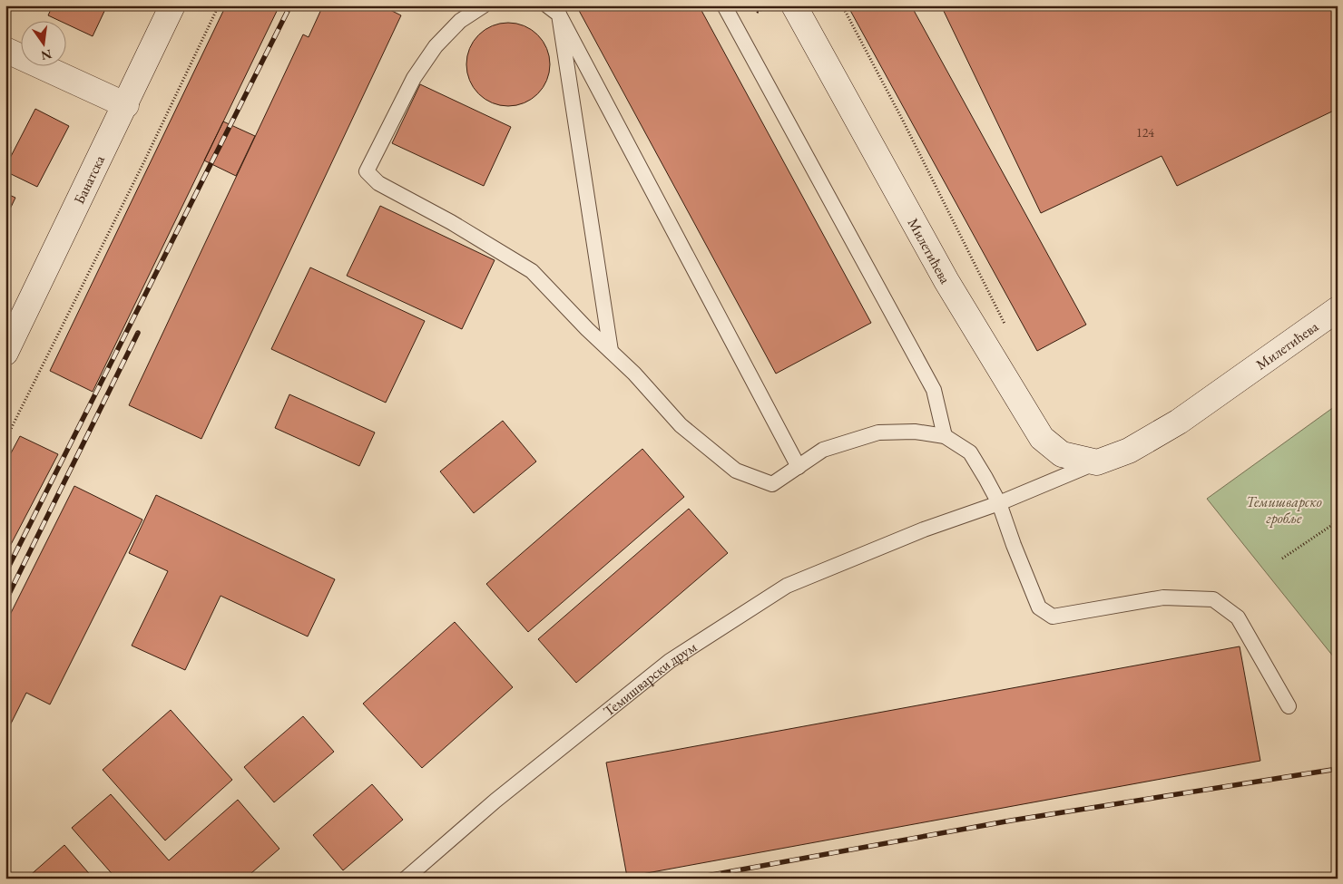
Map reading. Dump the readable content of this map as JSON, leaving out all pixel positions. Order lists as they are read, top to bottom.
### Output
{
  "streets": {
    "main road": ["Банатска", "Милетићева"],
    "lane": ["Темишварски друм"]
  },
  "crossings": [
    ["Милетићева", "Темишварски друм"]
  ],
  "parks": ["Темишварско гробље"],
  "house_numbers": ["124"],
  "north": "bottom"
}
